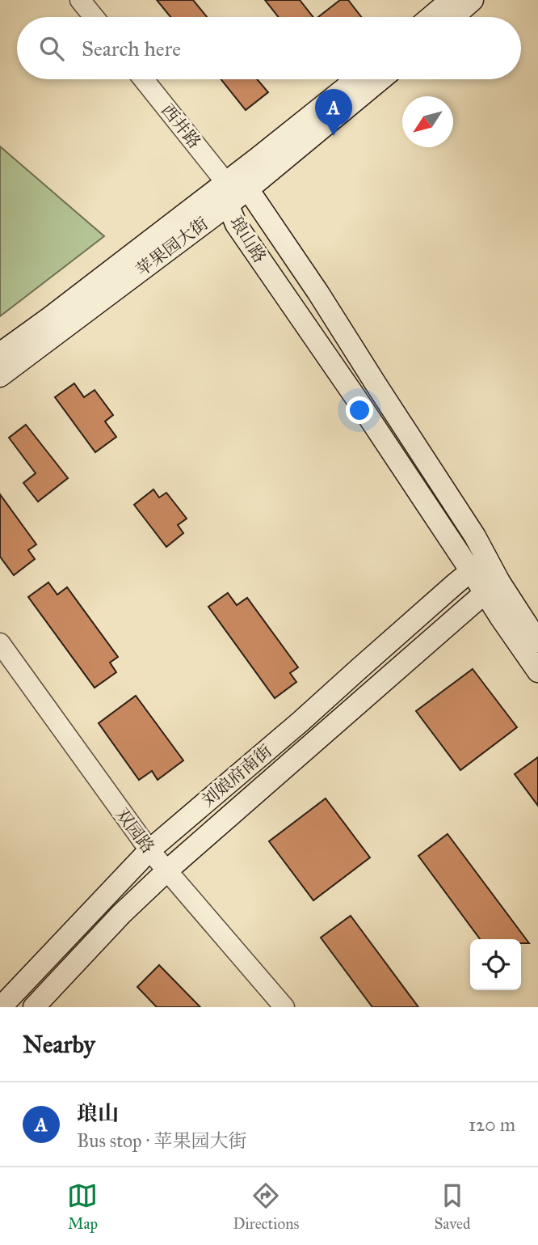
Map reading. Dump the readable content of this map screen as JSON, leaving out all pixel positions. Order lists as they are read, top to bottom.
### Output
{
  "streets": {
    "main road": ["琅山路", "苹果园大街", "刘娘府南街"],
    "street": ["西井路", "双园路"]
  },
  "crossings": [
    ["西井路", "琅山路"],
    ["西井路", "苹果园大街"],
    ["琅山路", "苹果园大街"],
    ["琅山路", "刘娘府南街"],
    ["刘娘府南街", "双园路"]
  ],
  "north": "bottom left",
  "page": {
    "search": "Search here",
    "pins": "A",
    "heading": "Nearby",
    "list": [
      {
        "mark": "A",
        "name": "琅山",
        "note": "Bus stop · 苹果园大街",
        "value": "120 m"
      }
    ],
    "nav": ["Map", "Directions", "Saved"]
  }
}
